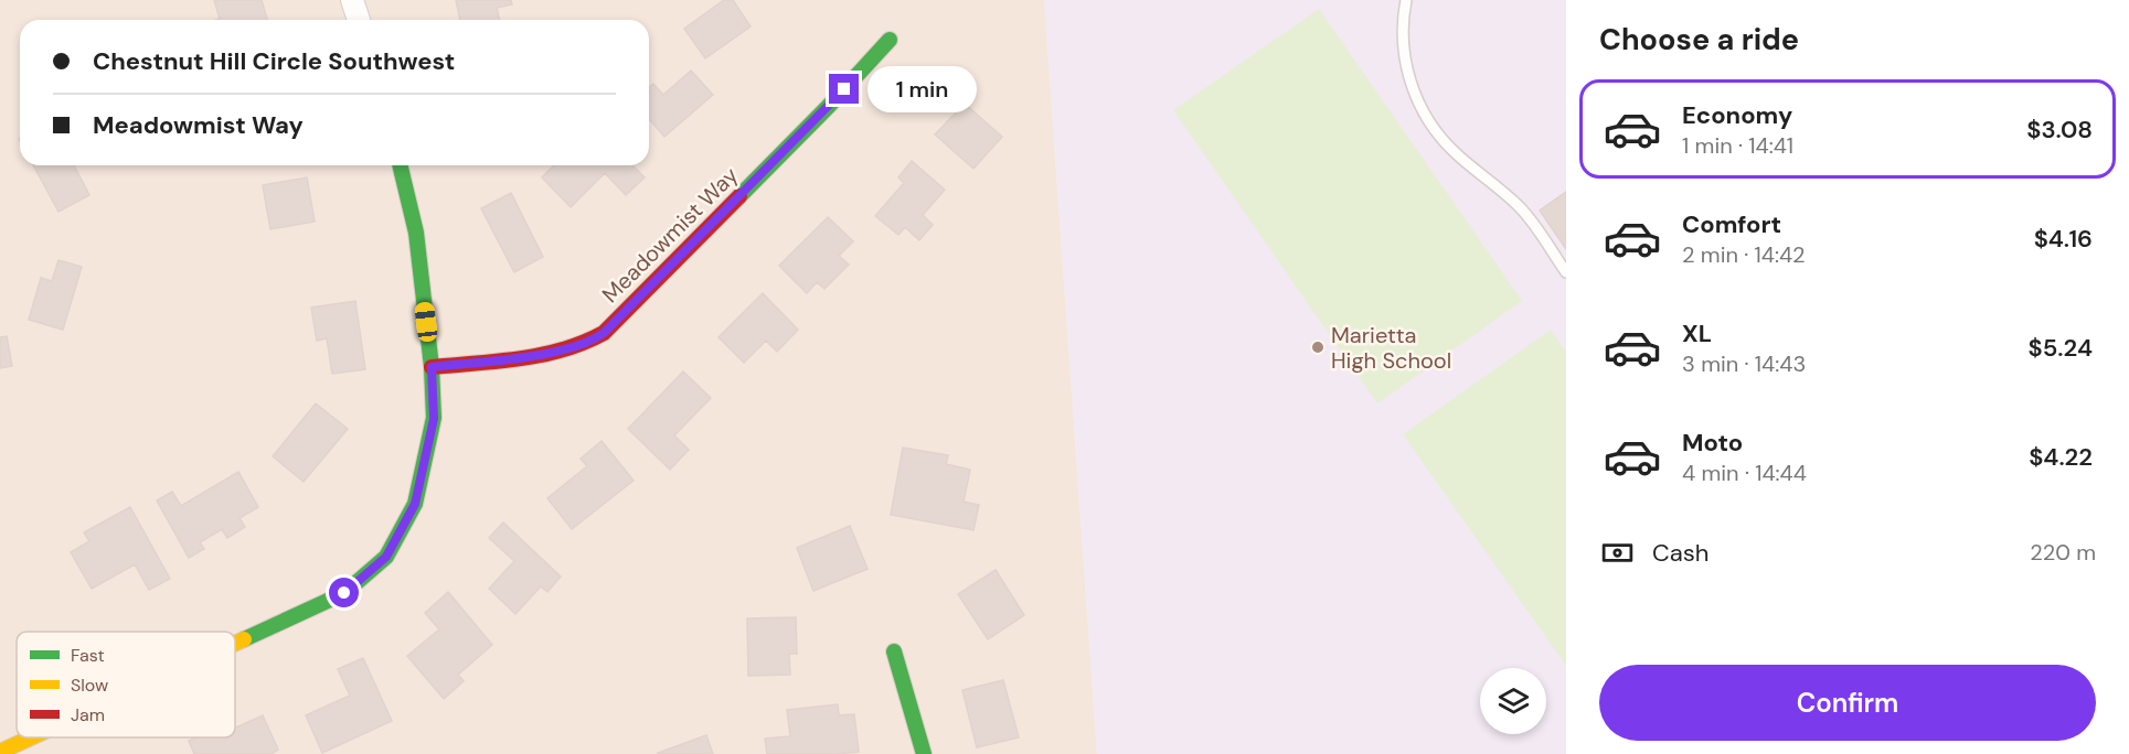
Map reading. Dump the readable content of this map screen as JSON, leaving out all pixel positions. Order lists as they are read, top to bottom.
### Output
{
  "streets": {
    "street": ["Meadowmist Way"]
  },
  "places": ["Marietta High School"],
  "legend": ["Fast", "Slow", "Jam"],
  "page": {
    "heading": "Choose a ride",
    "banner": ["Chestnut Hill Circle Southwest", "Meadowmist Way"],
    "bubble": "1 min",
    "list": [
      {
        "name": "Economy",
        "note": "1 min · 14:41",
        "value": "$3.08"
      },
      {
        "name": "Comfort",
        "note": "2 min · 14:42",
        "value": "$4.16"
      },
      {
        "name": "XL",
        "note": "3 min · 14:43",
        "value": "$5.24"
      },
      {
        "name": "Moto",
        "note": "4 min · 14:44",
        "value": "$4.22"
      }
    ],
    "pay": ["Cash", "220 m"],
    "buttons": "Confirm"
  }
}
